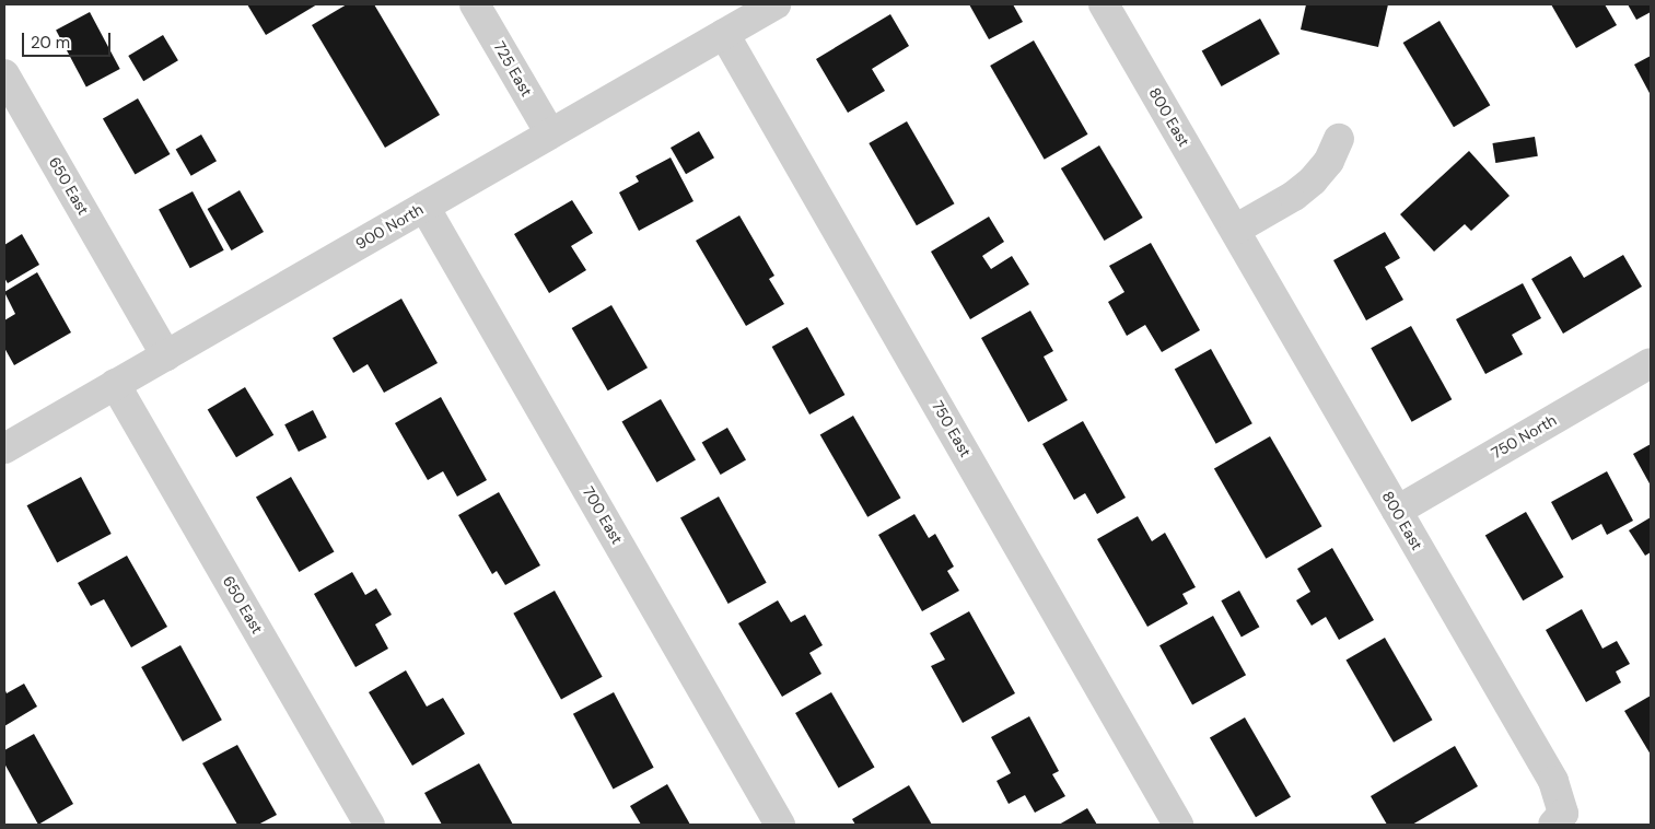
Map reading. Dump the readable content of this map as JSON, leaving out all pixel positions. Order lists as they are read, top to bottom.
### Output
{
  "streets": {
    "street": [
      "725 East",
      "800 East",
      "650 East",
      "900 North",
      "750 East",
      "750 North",
      "700 East"
    ]
  },
  "crossings": [
    ["725 East", "900 North"],
    ["800 East", "750 North"],
    ["650 East", "900 North"],
    ["900 North", "750 East"],
    ["900 North", "700 East"]
  ],
  "scale_bar": "20 m"
}
